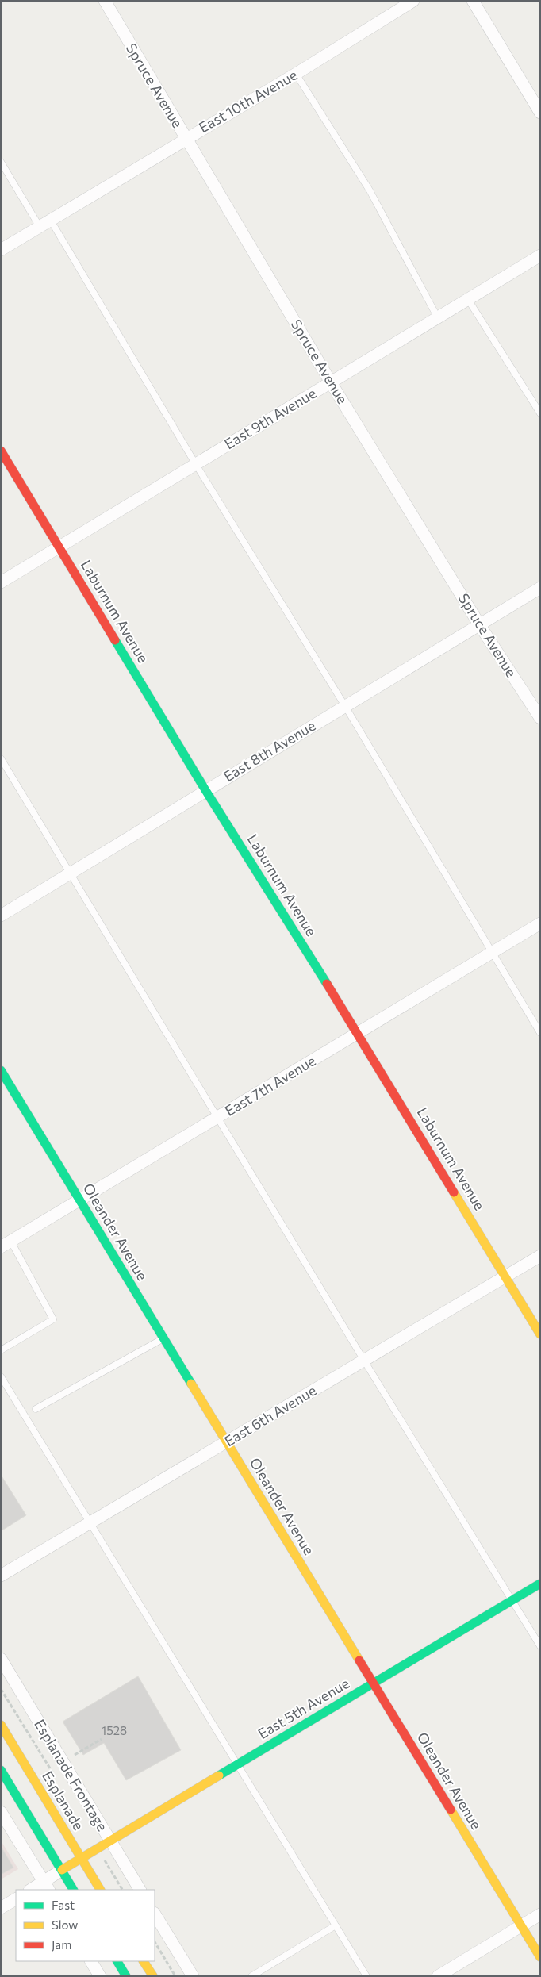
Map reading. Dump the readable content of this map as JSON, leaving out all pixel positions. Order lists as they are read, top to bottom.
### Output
{
  "streets": {
    "street": [
      "Spruce Avenue",
      "East 10th Avenue",
      "East 9th Avenue",
      "Laburnum Avenue",
      "East 8th Avenue",
      "East 7th Avenue",
      "Oleander Avenue",
      "East 6th Avenue",
      "East 5th Avenue",
      "Esplanade Frontage",
      "Esplanade"
    ]
  },
  "crossings": [
    ["Spruce Avenue", "East 10th Avenue"],
    ["Spruce Avenue", "East 9th Avenue"],
    ["Spruce Avenue", "East 8th Avenue"],
    ["East 9th Avenue", "Laburnum Avenue"],
    ["Laburnum Avenue", "East 8th Avenue"],
    ["Laburnum Avenue", "East 7th Avenue"],
    ["Laburnum Avenue", "East 6th Avenue"],
    ["East 7th Avenue", "Oleander Avenue"],
    ["Oleander Avenue", "East 6th Avenue"],
    ["Oleander Avenue", "East 5th Avenue"],
    ["East 5th Avenue", "Esplanade Frontage"],
    ["East 5th Avenue", "Esplanade"]
  ],
  "house_numbers": ["1528"],
  "legend": ["Fast", "Slow", "Jam"]
}
